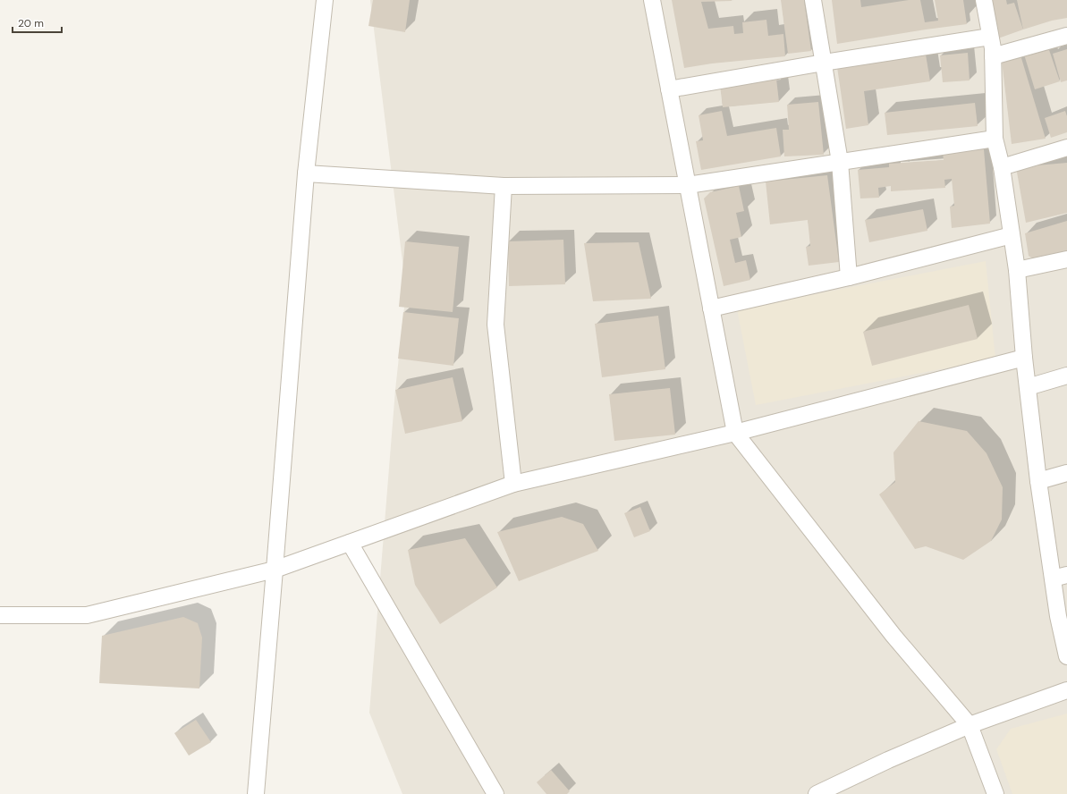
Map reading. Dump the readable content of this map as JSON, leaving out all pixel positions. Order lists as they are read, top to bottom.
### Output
{
  "scale_bar": "20 m"
}
